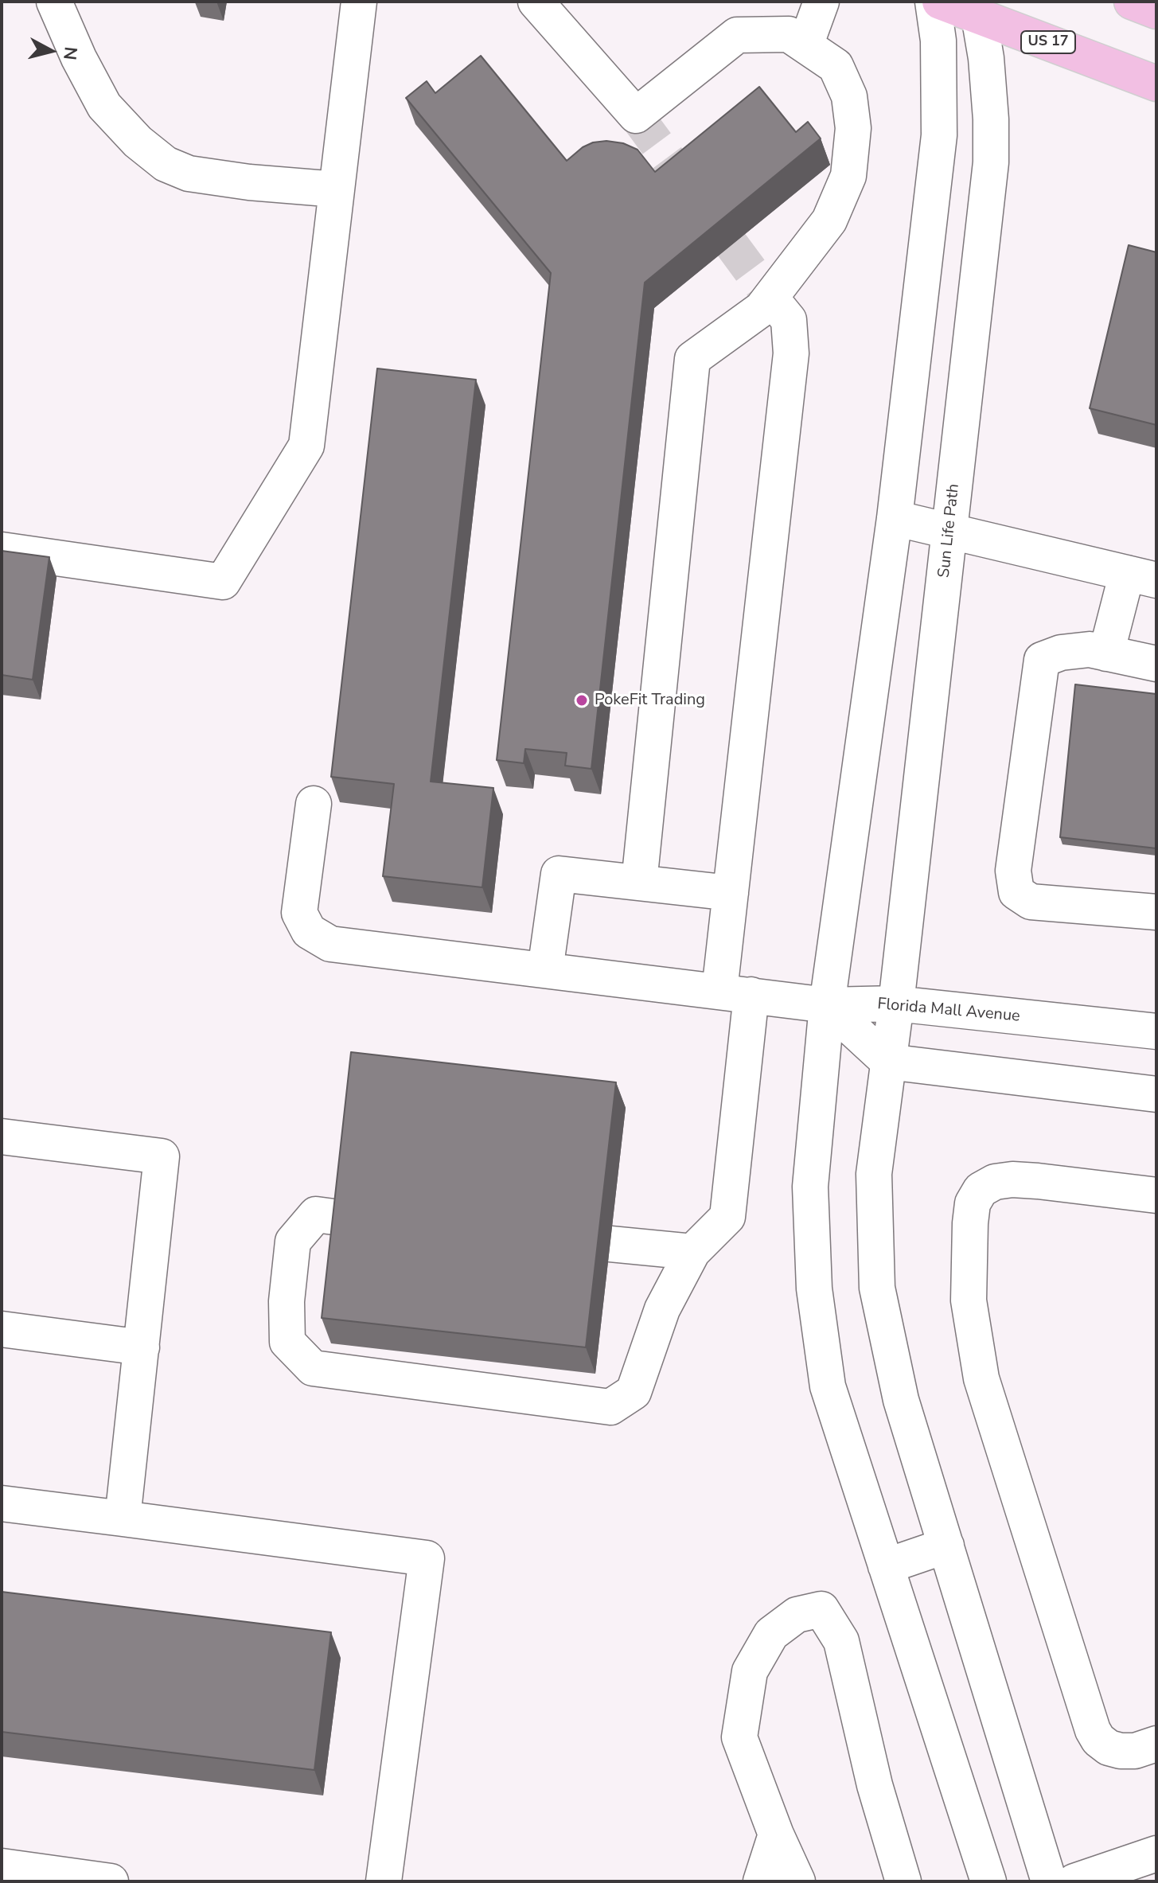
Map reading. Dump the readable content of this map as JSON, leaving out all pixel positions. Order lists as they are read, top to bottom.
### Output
{
  "streets": {
    "main road": ["US 17"],
    "street": ["Sun Life Path", "Florida Mall Avenue"]
  },
  "crossings": [
    ["US 17", "Sun Life Path"],
    ["Sun Life Path", "Florida Mall Avenue"]
  ],
  "places": ["PokeFit Trading"],
  "north": "right"
}
